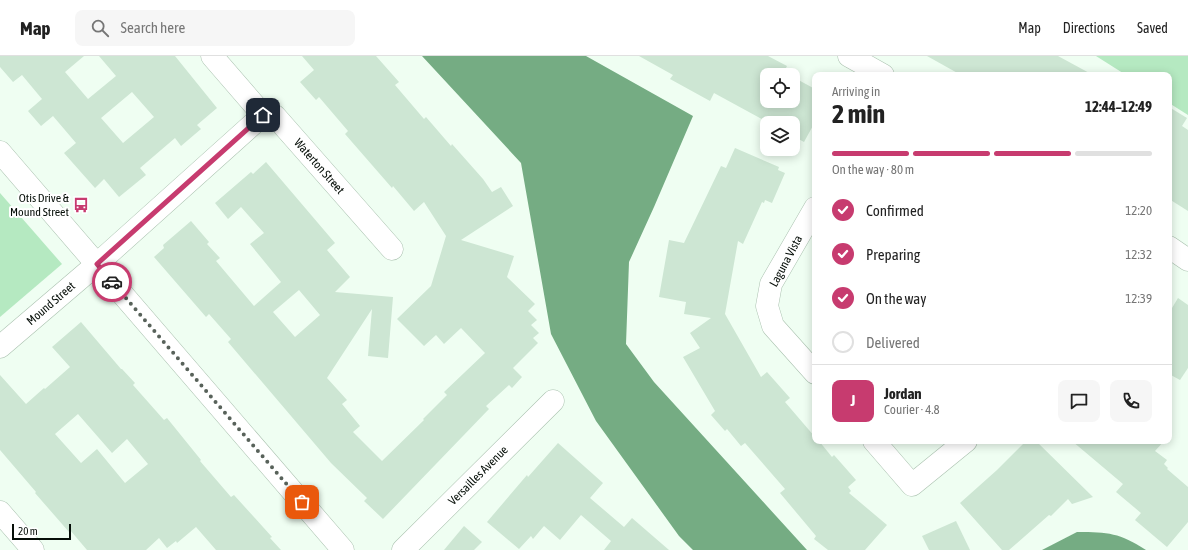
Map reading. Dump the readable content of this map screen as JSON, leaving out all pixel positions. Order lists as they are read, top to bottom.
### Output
{
  "streets": {
    "street": [
      "Waterton Street",
      "Laguna Vista",
      "Mound Street",
      "Versailles Avenue"
    ]
  },
  "crossings": [
    ["Waterton Street", "Mound Street"]
  ],
  "places": {
    "bus stop": ["Otis Drive & Mound Street"]
  },
  "scale_bar": "20 m",
  "page": {
    "header": "Map",
    "search": "Search here",
    "nav": ["Map", "Directions", "Saved"],
    "heading": ["2 min", "Arriving in", "12:44–12:49"],
    "panel": ["Jordan", "Courier · 4.8"],
    "bar": "On the way · 80 m",
    "list": [
      ["Confirmed", "12:20"],
      ["Preparing", "12:32"],
      ["On the way", "12:39"],
      "Delivered"
    ],
    "round": "J",
    "scale": "20 m"
  }
}
